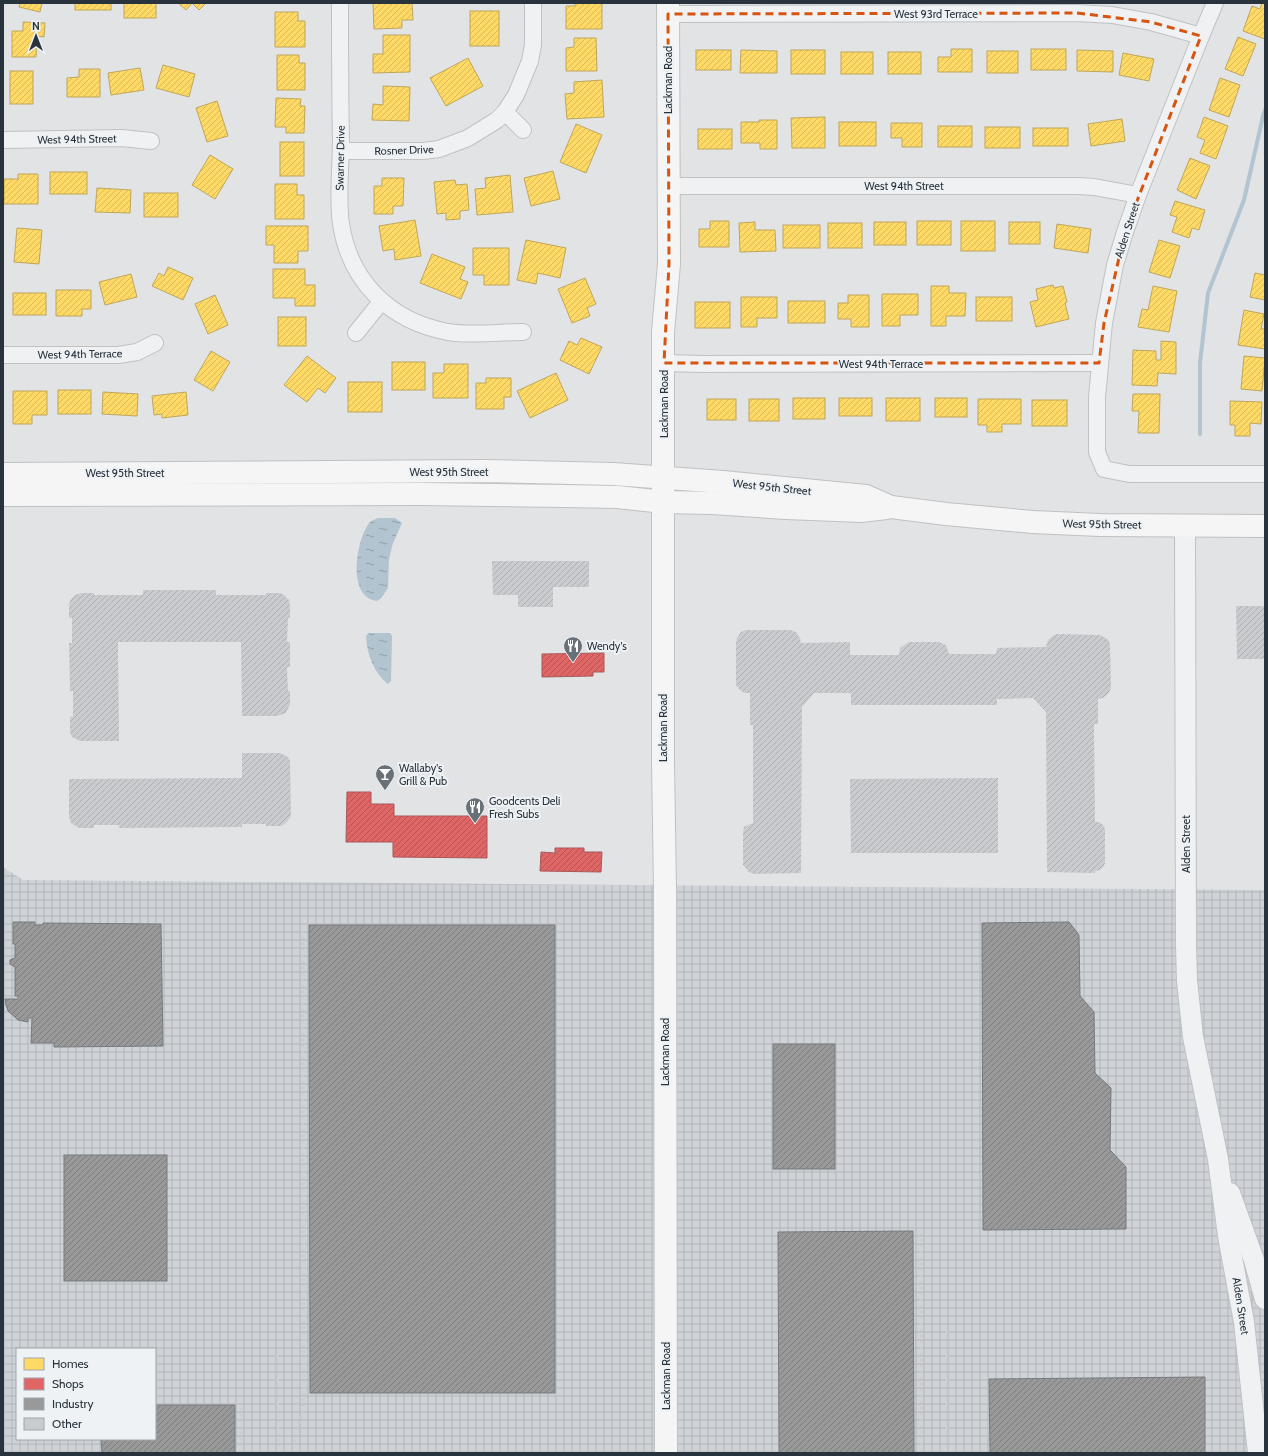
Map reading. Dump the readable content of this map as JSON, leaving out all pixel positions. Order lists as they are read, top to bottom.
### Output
{
  "streets": {
    "main road": ["Lackman Road", "West 95th Street"],
    "street": [
      "West 93rd Terrace",
      "West 94th Street",
      "Rosner Drive",
      "Swarner Drive",
      "Alden Street",
      "West 94th Terrace"
    ]
  },
  "crossings": [
    ["West 93rd Terrace", "Lackman Road"],
    ["West 93rd Terrace", "Alden Street"],
    ["Lackman Road", "West 94th Street"],
    ["Lackman Road", "West 94th Terrace"],
    ["Lackman Road", "West 95th Street"],
    ["West 94th Street", "Alden Street"],
    ["Rosner Drive", "Swarner Drive"],
    ["Alden Street", "West 94th Terrace"],
    ["Alden Street", "West 95th Street"]
  ],
  "places": {
    "restaurant": ["Wendy's", "Goodcents Deli Fresh Subs"],
    "bar": ["Wallaby's Grill & Pub"]
  },
  "legend": [
    "Homes",
    "Shops",
    "Industry",
    "Other"
  ],
  "north": "top"
}
